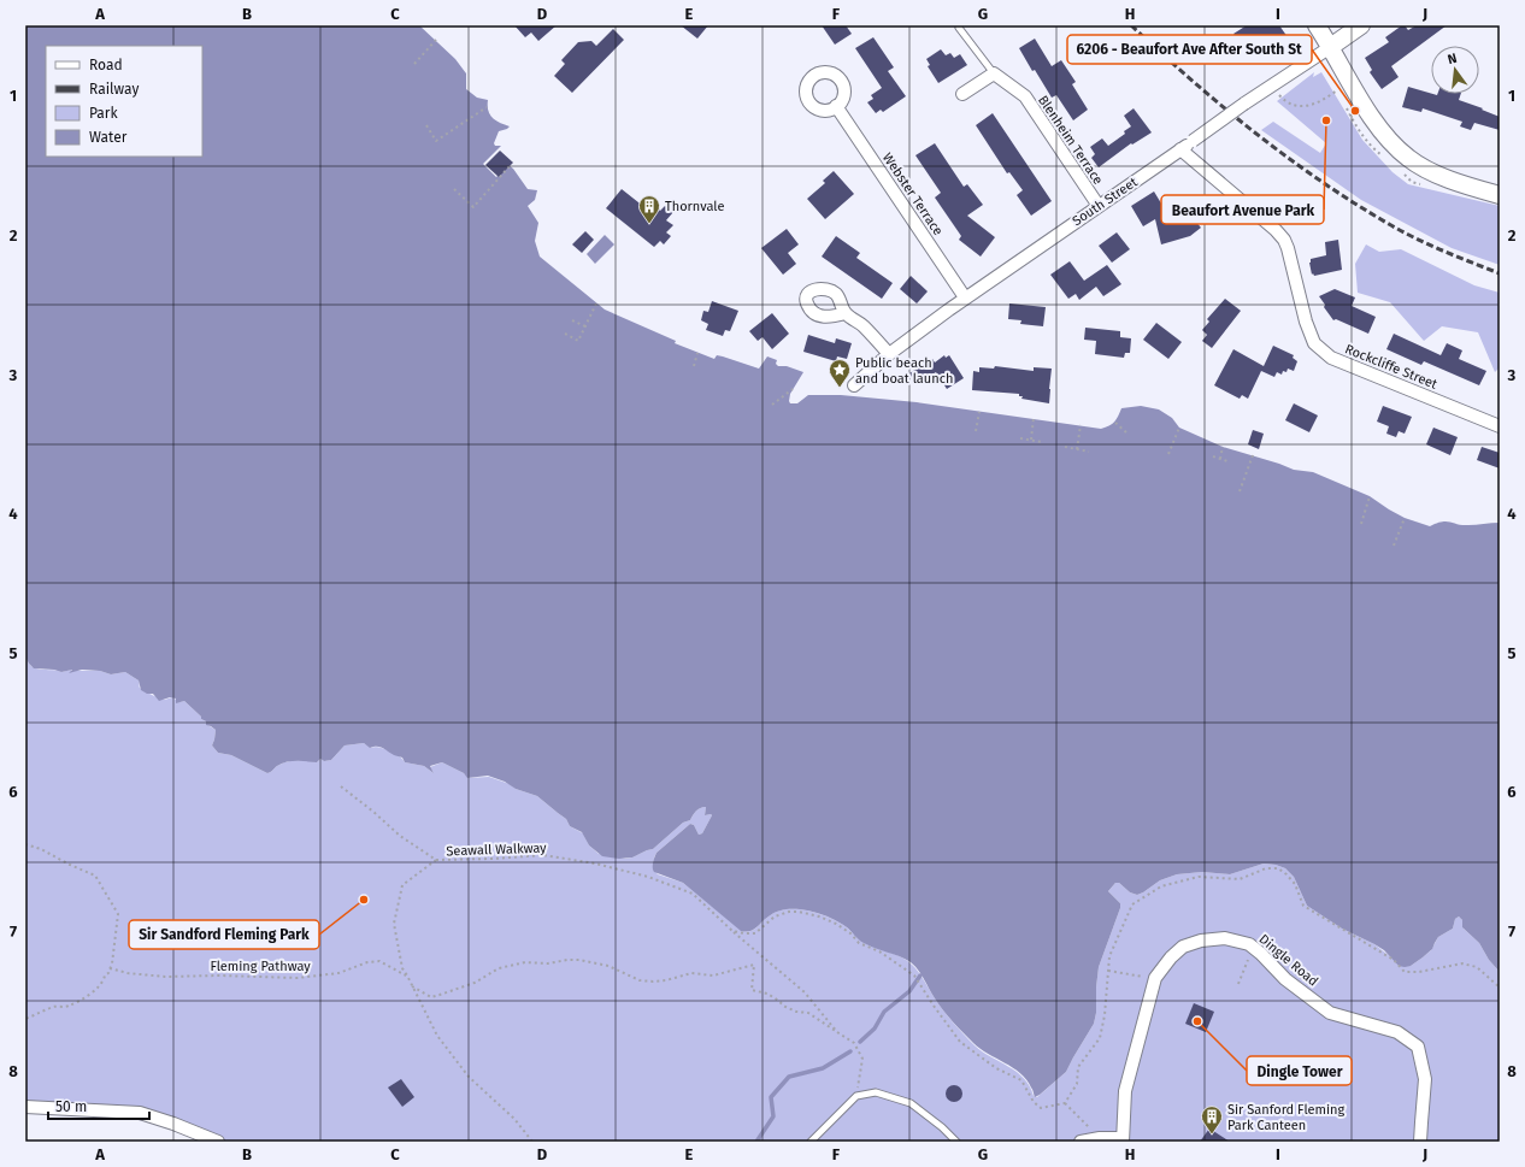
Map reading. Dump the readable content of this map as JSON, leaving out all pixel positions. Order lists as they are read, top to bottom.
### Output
{
  "streets": {
    "street": [
      "Blenheim Terrace",
      "Webster Terrace",
      "South Street",
      "Rockcliffe Street",
      "Dingle Road"
    ],
    "path": ["Seawall Walkway", "Fleming Pathway"]
  },
  "crossings": [
    ["Blenheim Terrace", "South Street"],
    ["Webster Terrace", "South Street"],
    ["South Street", "Rockcliffe Street"]
  ],
  "places": {
    "other": [
      "6206 - Beaufort Ave After South St",
      "Beaufort Avenue Park",
      "Sir Sandford Fleming Park",
      "Dingle Tower"
    ],
    "building": ["Thornvale", "Sir Sanford Fleming Park Canteen"],
    "place": ["Public beach and boat launch"]
  },
  "legend": [
    "Road",
    "Railway",
    "Park",
    "Water"
  ],
  "scale_bar": "50 m",
  "north": "top",
  "grid": {
    "columns": [
      "A",
      "B",
      "C",
      "D",
      "E",
      "F",
      "G",
      "H",
      "I",
      "J"
    ],
    "rows": [
      "1",
      "2",
      "3",
      "4",
      "5",
      "6",
      "7",
      "8"
    ]
  }
}
